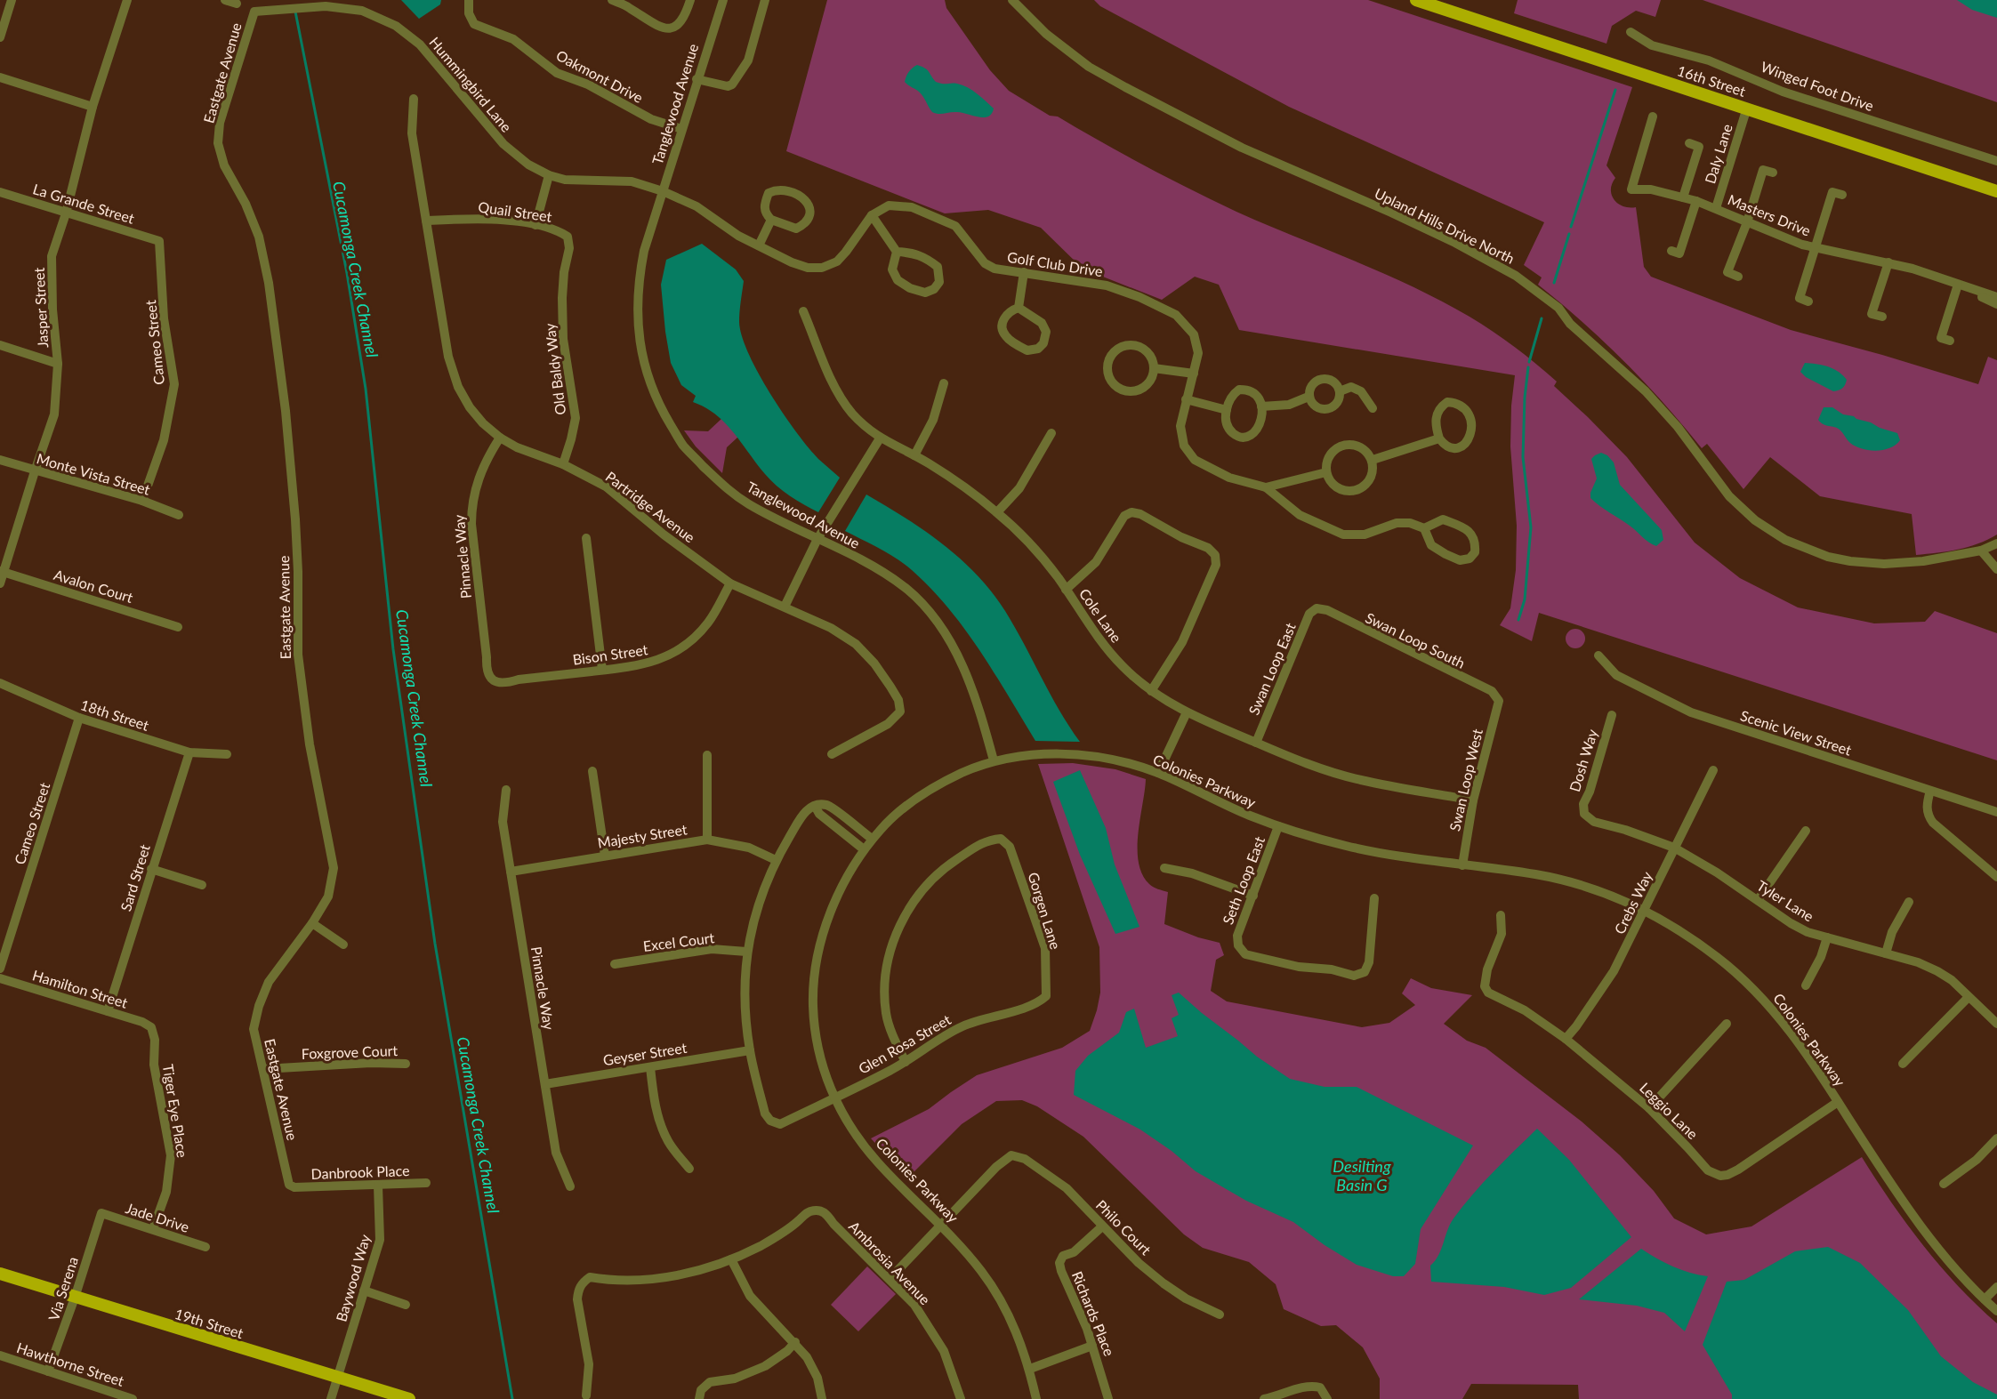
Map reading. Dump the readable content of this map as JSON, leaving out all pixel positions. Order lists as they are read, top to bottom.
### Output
{
  "streets": {
    "main road": ["16th Street", "19th Street"],
    "street": [
      "Eastgate Avenue",
      "Oakmont Drive",
      "Hummingbird Lane",
      "Winged Foot Drive",
      "Tanglewood Avenue",
      "Daly Lane",
      "La Grande Street",
      "Quail Street",
      "Masters Drive",
      "Upland Hills Drive North",
      "Golf Club Drive",
      "Jasper Street",
      "Cameo Street",
      "Old Baldy Way",
      "Monte Vista Street",
      "Partridge Avenue",
      "Pinnacle Way",
      "Avalon Court",
      "Cole Lane",
      "Swan Loop South",
      "Bison Street",
      "Swan Loop East",
      "18th Street",
      "Scenic View Street",
      "Dosh Way",
      "Swan Loop West",
      "Colonies Parkway",
      "Majesty Street",
      "Sard Street",
      "Seth Loop East",
      "Tyler Lane",
      "Crebs Way",
      "Gorgen Lane",
      "Excel Court",
      "Hamilton Street",
      "Glen Rosa Street",
      "Foxgrove Court",
      "Geyser Street",
      "Tiger Eye Place",
      "Leggio Lane",
      "Danbrook Place",
      "Jade Drive",
      "Philo Court",
      "Ambrosia Avenue",
      "Baywood Way",
      "Via Serena",
      "Richards Place",
      "Hawthorne Street"
    ]
  },
  "crossings": [
    ["Eastgate Avenue", "Hummingbird Lane"],
    ["Eastgate Avenue", "Foxgrove Court"],
    ["Eastgate Avenue", "Danbrook Place"],
    ["Oakmont Drive", "Tanglewood Avenue"],
    ["16th Street", "Daly Lane"],
    ["Hummingbird Lane", "Tanglewood Avenue"],
    ["Tanglewood Avenue", "Colonies Parkway"],
    ["Daly Lane", "Masters Drive"],
    ["La Grande Street", "Jasper Street"],
    ["La Grande Street", "Cameo Street"],
    ["Quail Street", "Old Baldy Way"],
    ["Quail Street", "Partridge Avenue"],
    ["Jasper Street", "Monte Vista Street"],
    ["Jasper Street", "Avalon Court"],
    ["Cameo Street", "Monte Vista Street"],
    ["Cameo Street", "18th Street"],
    ["Old Baldy Way", "Partridge Avenue"],
    ["Partridge Avenue", "Pinnacle Way"],
    ["Partridge Avenue", "Bison Street"],
    ["Pinnacle Way", "Bison Street"],
    ["Pinnacle Way", "Majesty Street"],
    ["Pinnacle Way", "Geyser Street"],
    ["Cole Lane", "Swan Loop East"],
    ["Cole Lane", "Swan Loop West"],
    ["Swan Loop South", "Swan Loop East"],
    ["Swan Loop South", "Swan Loop West"],
    ["18th Street", "Sard Street"],
    ["Dosh Way", "Tyler Lane"],
    ["Swan Loop West", "Colonies Parkway"],
    ["Colonies Parkway", "Seth Loop East"],
    ["Colonies Parkway", "Crebs Way"],
    ["Colonies Parkway", "Glen Rosa Street"],
    ["Colonies Parkway", "Leggio Lane"],
    ["Colonies Parkway", "Philo Court"],
    ["Sard Street", "Hamilton Street"],
    ["Tyler Lane", "Crebs Way"],
    ["Crebs Way", "Leggio Lane"],
    ["Gorgen Lane", "Glen Rosa Street"],
    ["Hamilton Street", "Tiger Eye Place"],
    ["Glen Rosa Street", "Geyser Street"],
    ["Tiger Eye Place", "Jade Drive"],
    ["Danbrook Place", "Baywood Way"],
    ["Jade Drive", "Via Serena"],
    ["Philo Court", "Richards Place"],
    ["Baywood Way", "19th Street"],
    ["Via Serena", "19th Street"],
    ["Via Serena", "Hawthorne Street"]
  ],
  "water": ["Cucamonga Creek Channel", "Desilting Basin G"]
}
